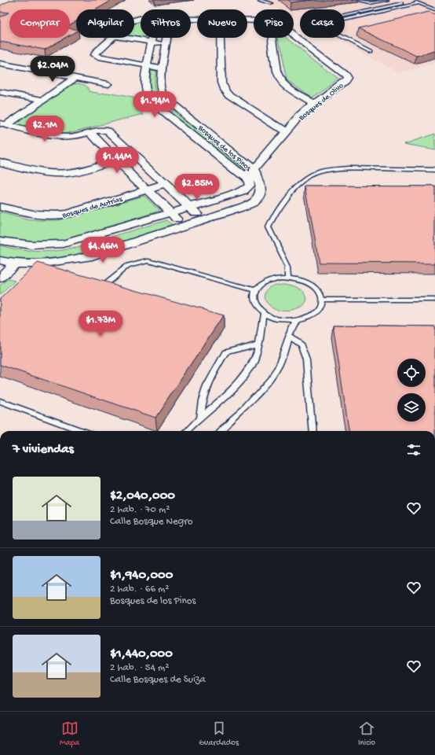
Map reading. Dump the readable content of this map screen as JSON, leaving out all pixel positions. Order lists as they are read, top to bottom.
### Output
{
  "streets": {
    "street": ["Bosques de Olivo", "Bosques de los Pinos", "Bosques de Autrias"]
  },
  "crossings": [
    ["Bosques de Olivo", "Bosques de los Pinos"]
  ],
  "page": {
    "chip": [
      "Comprar",
      "Alquilar",
      "Filtros",
      "Nuevo",
      "Piso",
      "Casa"
    ],
    "price": [
      "$2.04M",
      "$1.94M",
      "$2.1M",
      "$1.44M",
      "$2.85M",
      "$4.46M",
      "$1.73M"
    ],
    "heading": "7 viviendas",
    "list": [
      {
        "name": "$2,040,000",
        "note": "2 hab. · 70 m² · Calle Bosque Negro"
      },
      {
        "name": "$1,940,000",
        "note": "2 hab. · 66 m² · Bosques de los Pinos"
      },
      {
        "name": "$1,440,000",
        "note": "2 hab. · 54 m² · Calle Bosques de Suiza"
      }
    ],
    "tabs": ["Mapa", "Guardados", "Inicio"]
  }
}
